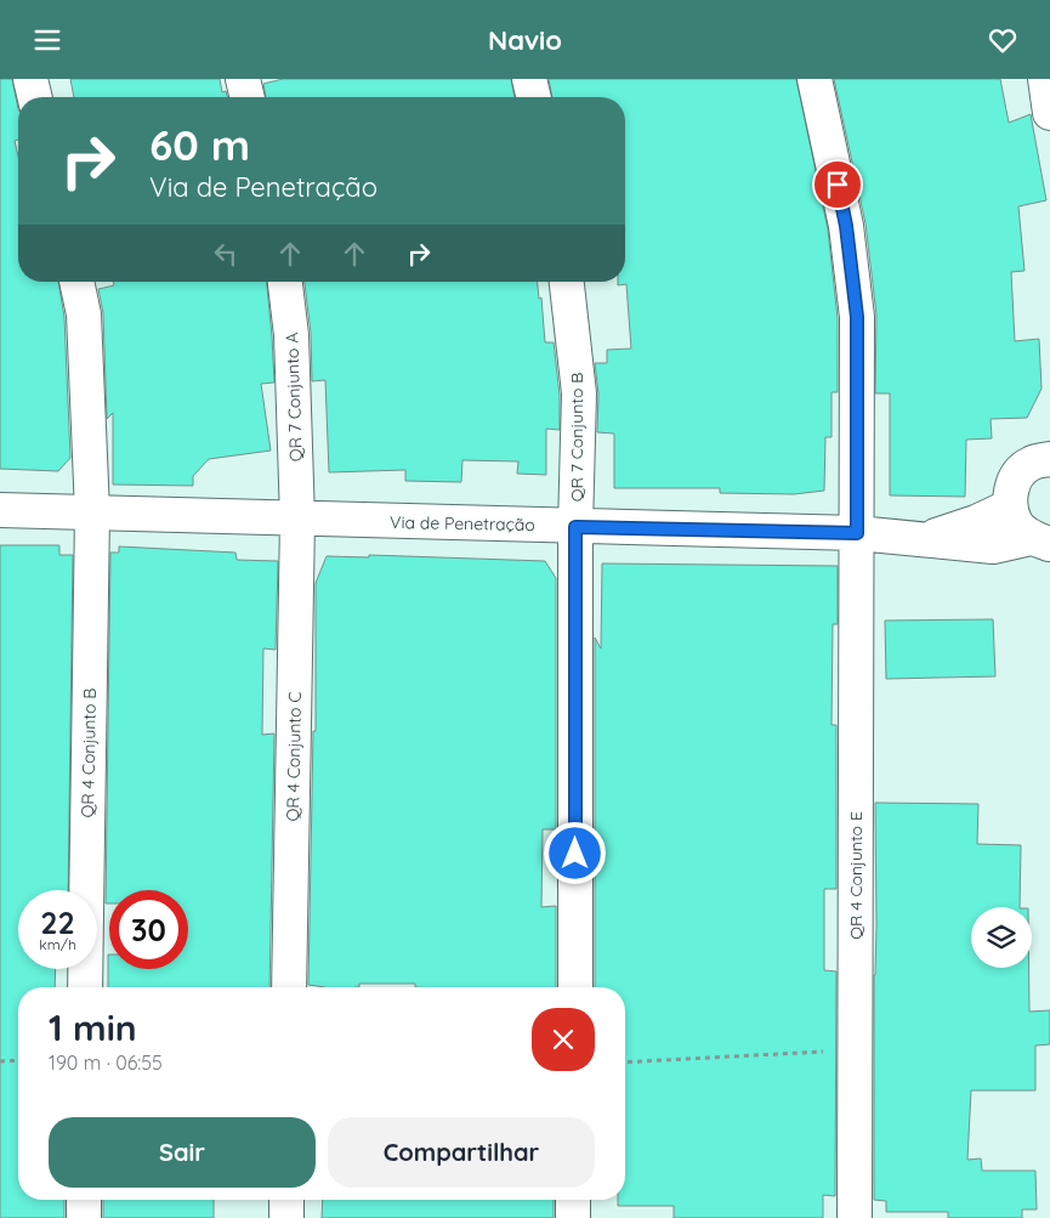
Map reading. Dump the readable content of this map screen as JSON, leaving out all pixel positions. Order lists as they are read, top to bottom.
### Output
{
  "streets": {
    "street": [
      "QR 7 Conjunto A",
      "QR 7 Conjunto B",
      "Via de Penetração",
      "QR 4 Conjunto B",
      "QR 4 Conjunto C",
      "QR 4 Conjunto E"
    ]
  },
  "crossings": [
    ["QR 7 Conjunto A", "Via de Penetração"],
    ["QR 7 Conjunto A", "QR 4 Conjunto C"],
    ["QR 7 Conjunto B", "Via de Penetração"],
    ["Via de Penetração", "QR 4 Conjunto B"],
    ["Via de Penetração", "QR 4 Conjunto C"],
    ["Via de Penetração", "QR 4 Conjunto E"]
  ],
  "page": {
    "header": "Navio",
    "turn": ["60 m", "Via de Penetração"],
    "speed": "22 km/h",
    "limit": "30",
    "heading": ["1 min", "190 m · 06:55"],
    "buttons": ["Sair", "Compartilhar"]
  }
}
